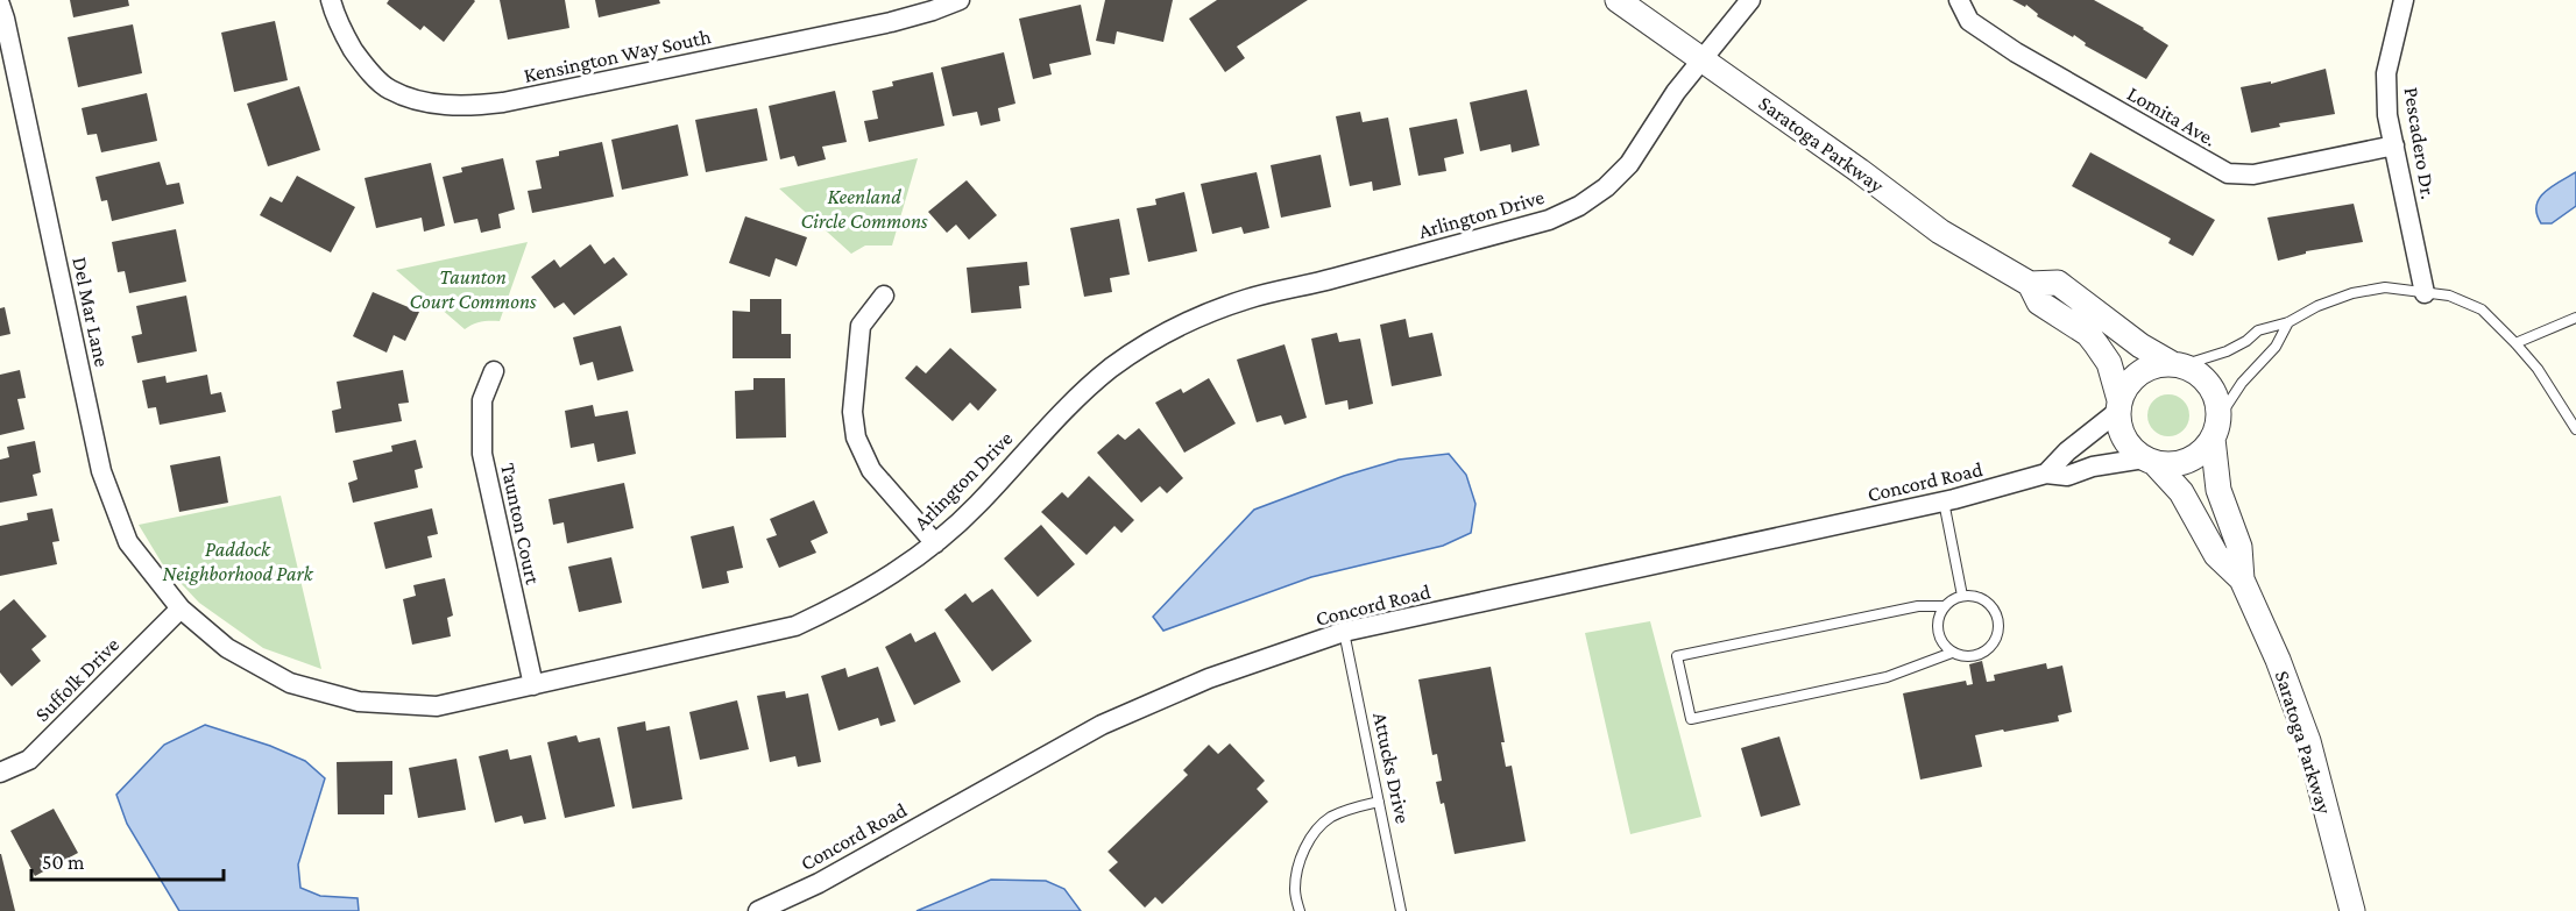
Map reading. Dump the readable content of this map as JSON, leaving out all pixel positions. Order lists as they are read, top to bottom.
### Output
{
  "streets": {
    "street": [
      "Kensington Way South",
      "Lomita Ave.",
      "Pescadero Dr.",
      "Saratoga Parkway",
      "Arlington Drive",
      "Del Mar Lane",
      "Concord Road",
      "Taunton Court",
      "Suffolk Drive"
    ],
    "lane": ["Attucks Drive"]
  },
  "crossings": [
    ["Lomita Ave.", "Pescadero Dr."],
    ["Saratoga Parkway", "Arlington Drive"],
    ["Saratoga Parkway", "Concord Road"],
    ["Arlington Drive", "Del Mar Lane"],
    ["Arlington Drive", "Taunton Court"],
    ["Arlington Drive", "Suffolk Drive"],
    ["Del Mar Lane", "Suffolk Drive"],
    ["Concord Road", "Attucks Drive"]
  ],
  "parks": ["Keenland Circle Commons", "Taunton Court Commons", "Paddock Neighborhood Park"],
  "scale_bar": "50 m"
}
